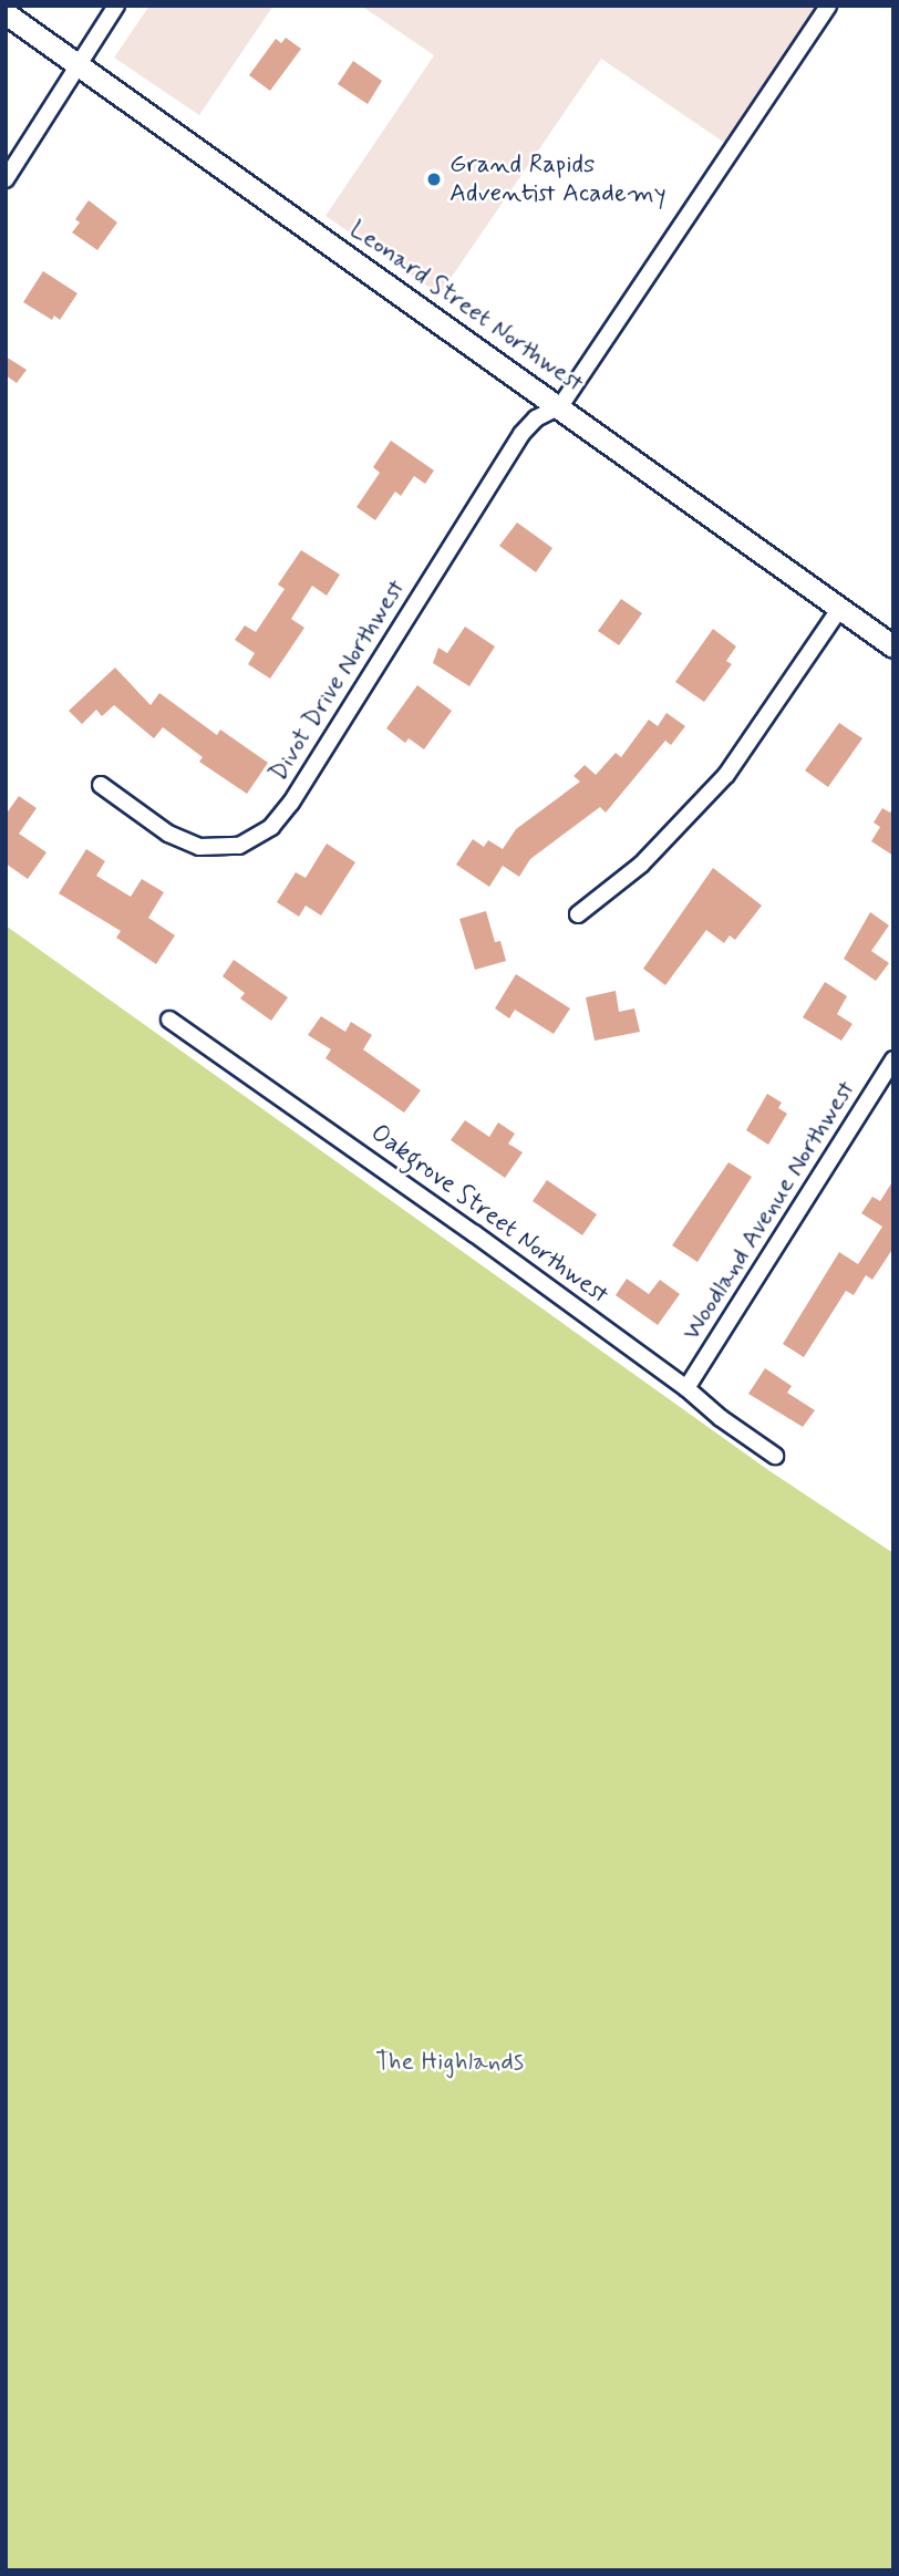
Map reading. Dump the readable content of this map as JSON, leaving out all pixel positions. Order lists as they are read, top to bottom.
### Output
{
  "streets": {
    "main road": ["Leonard Street Northwest"],
    "street": ["Divot Drive Northwest", "Woodland Avenue Northwest", "Oakgrove Street Northwest"]
  },
  "crossings": [
    ["Leonard Street Northwest", "Divot Drive Northwest"],
    ["Woodland Avenue Northwest", "Oakgrove Street Northwest"]
  ],
  "parks": ["The Highlands"],
  "places": ["Grand Rapids Adventist Academy"]
}
